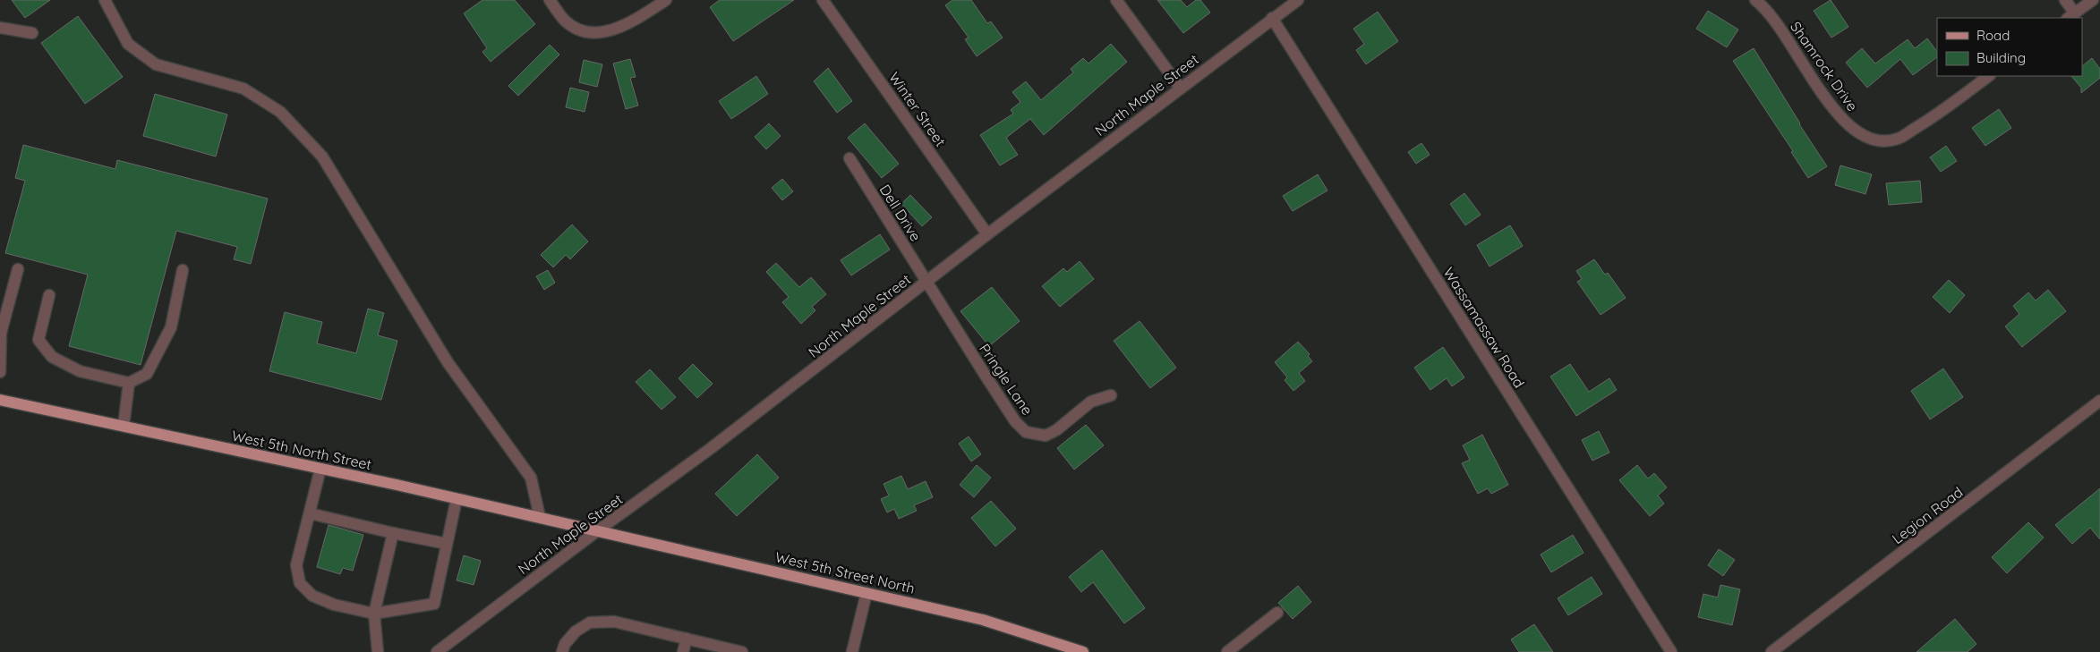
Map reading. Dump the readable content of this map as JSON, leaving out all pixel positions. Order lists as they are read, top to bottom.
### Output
{
  "streets": {
    "main road": ["West 5th North Street", "West 5th Street North"],
    "street": [
      "Shamrock Drive",
      "North Maple Street",
      "Winter Street",
      "Dell Drive",
      "Wassamassaw Road",
      "Pringle Lane",
      "Legion Road"
    ]
  },
  "crossings": [
    ["North Maple Street", "Winter Street"],
    ["North Maple Street", "Dell Drive"],
    ["North Maple Street", "Wassamassaw Road"],
    ["North Maple Street", "Pringle Lane"],
    ["North Maple Street", "West 5th North Street"],
    ["North Maple Street", "West 5th Street North"],
    ["Dell Drive", "Pringle Lane"],
    ["West 5th North Street", "West 5th Street North"]
  ],
  "legend": ["Road", "Building"]
}
